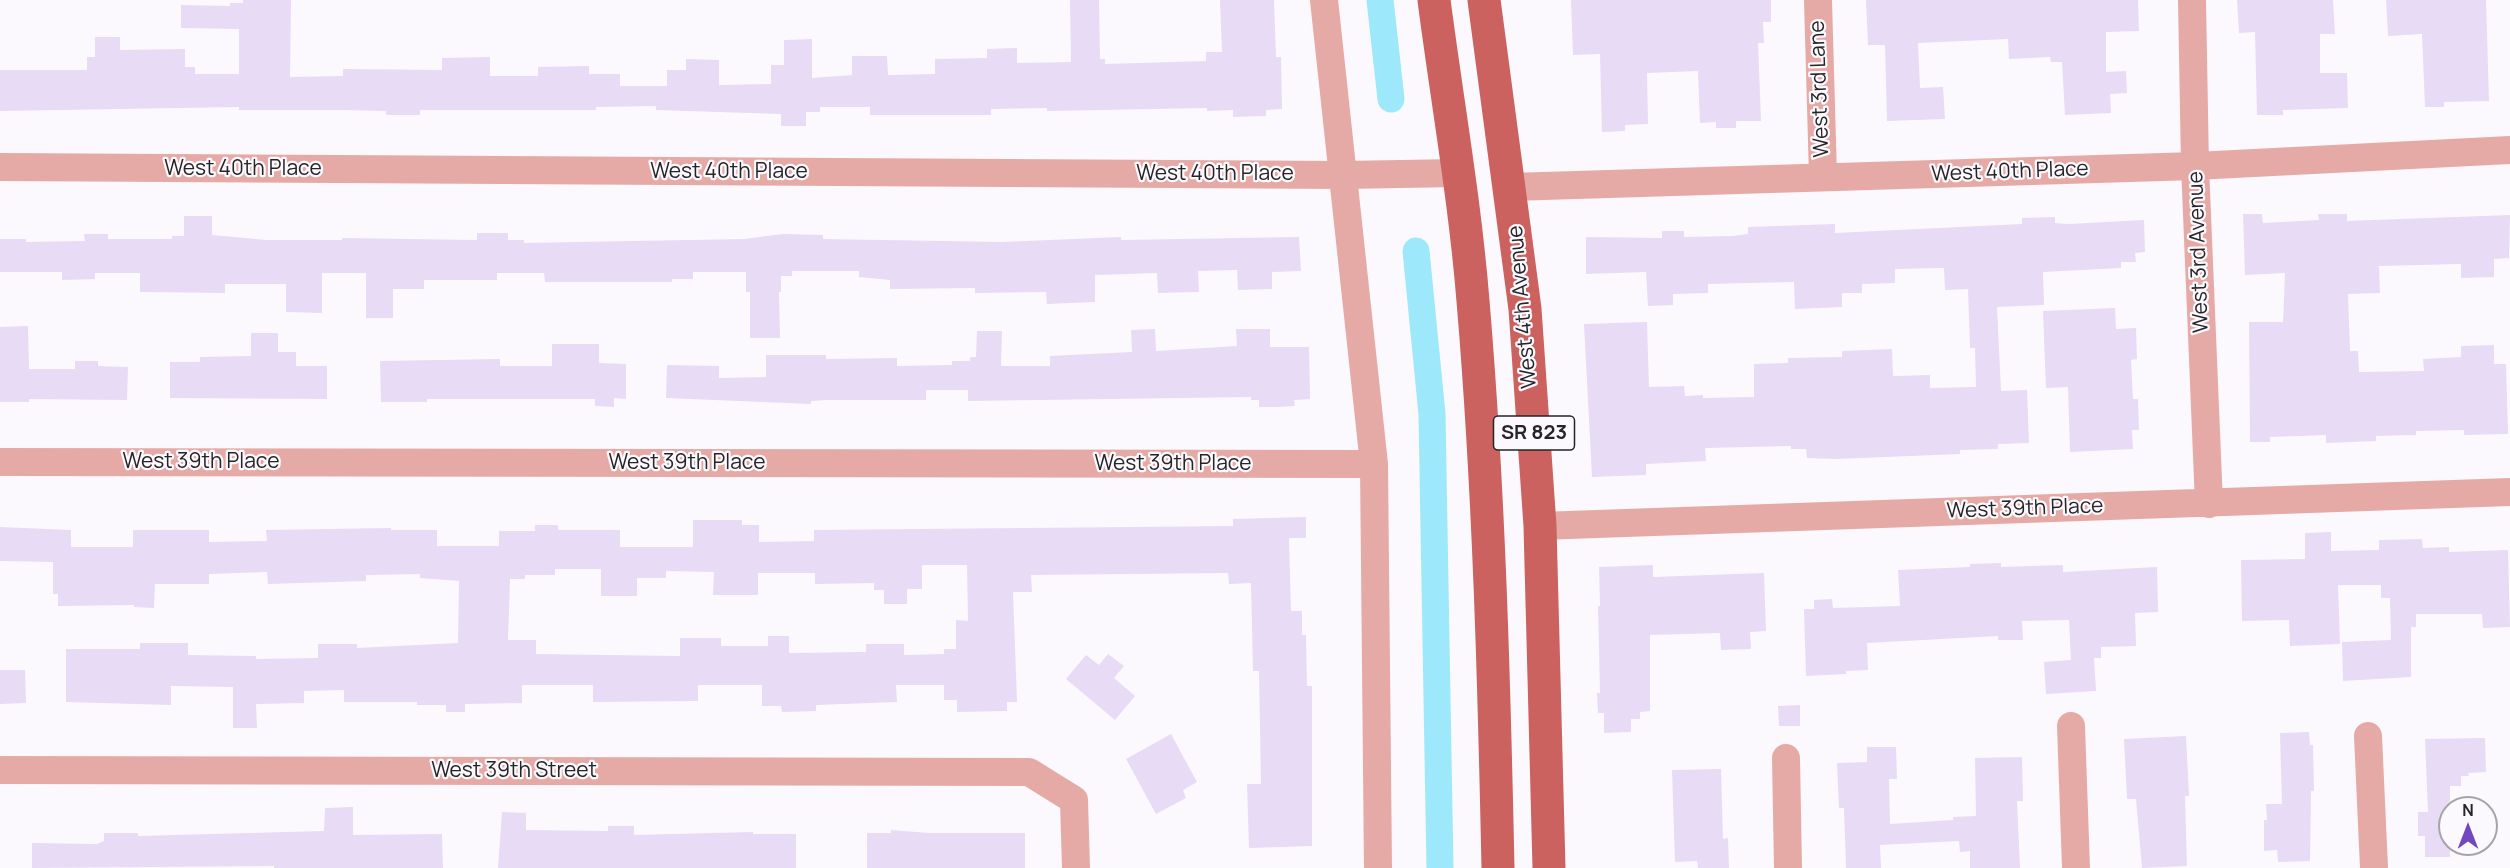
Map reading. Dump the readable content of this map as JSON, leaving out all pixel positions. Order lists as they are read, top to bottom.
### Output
{
  "streets": {
    "main road": ["West 4th Avenue", "SR 823"],
    "street": [
      "West 3rd Lane",
      "West 40th Place",
      "West 3rd Avenue",
      "West 39th Place",
      "West 39th Street"
    ]
  },
  "crossings": [
    ["West 3rd Lane", "West 40th Place"],
    ["West 40th Place", "West 3rd Avenue"],
    ["West 40th Place", "West 4th Avenue"],
    ["West 40th Place", "SR 823"],
    ["West 3rd Avenue", "West 39th Place"],
    ["West 4th Avenue", "West 39th Place"]
  ],
  "north": "top"
}
